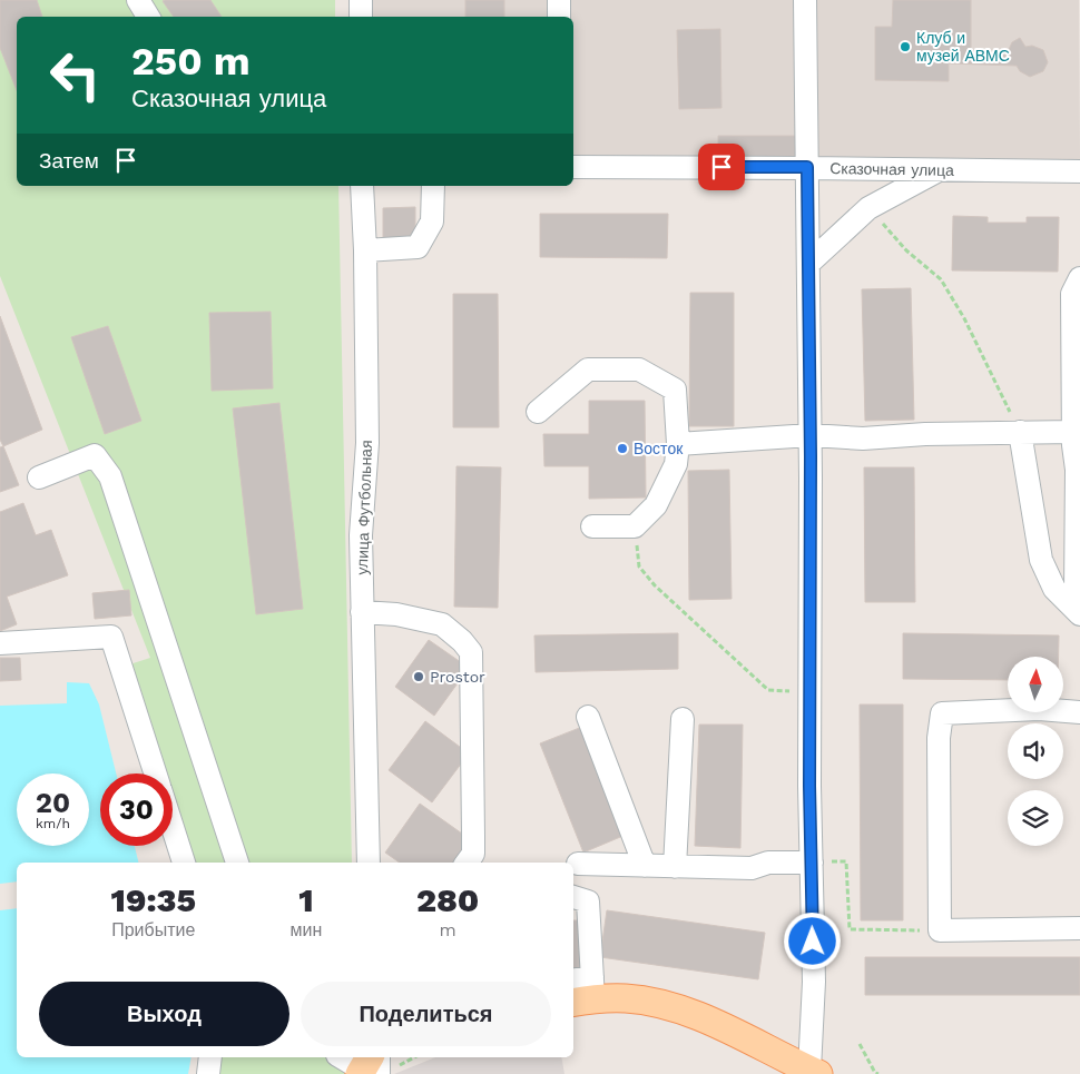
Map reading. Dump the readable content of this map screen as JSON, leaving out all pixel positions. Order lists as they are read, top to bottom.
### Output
{
  "streets": {
    "street": ["Сказочная улица", "улица Футбольная"]
  },
  "places": ["Клуб и музей АВМС", "Восток", "Prostor"],
  "north": "top",
  "page": {
    "turn": ["250 m", "Сказочная улица"],
    "then": "Затем",
    "speed": "20 km/h",
    "limit": "30",
    "eta": [
      "19:35",
      "Прибытие",
      "1",
      "мин",
      "280",
      "m"
    ],
    "buttons": ["Выход", "Поделиться"]
  }
}
